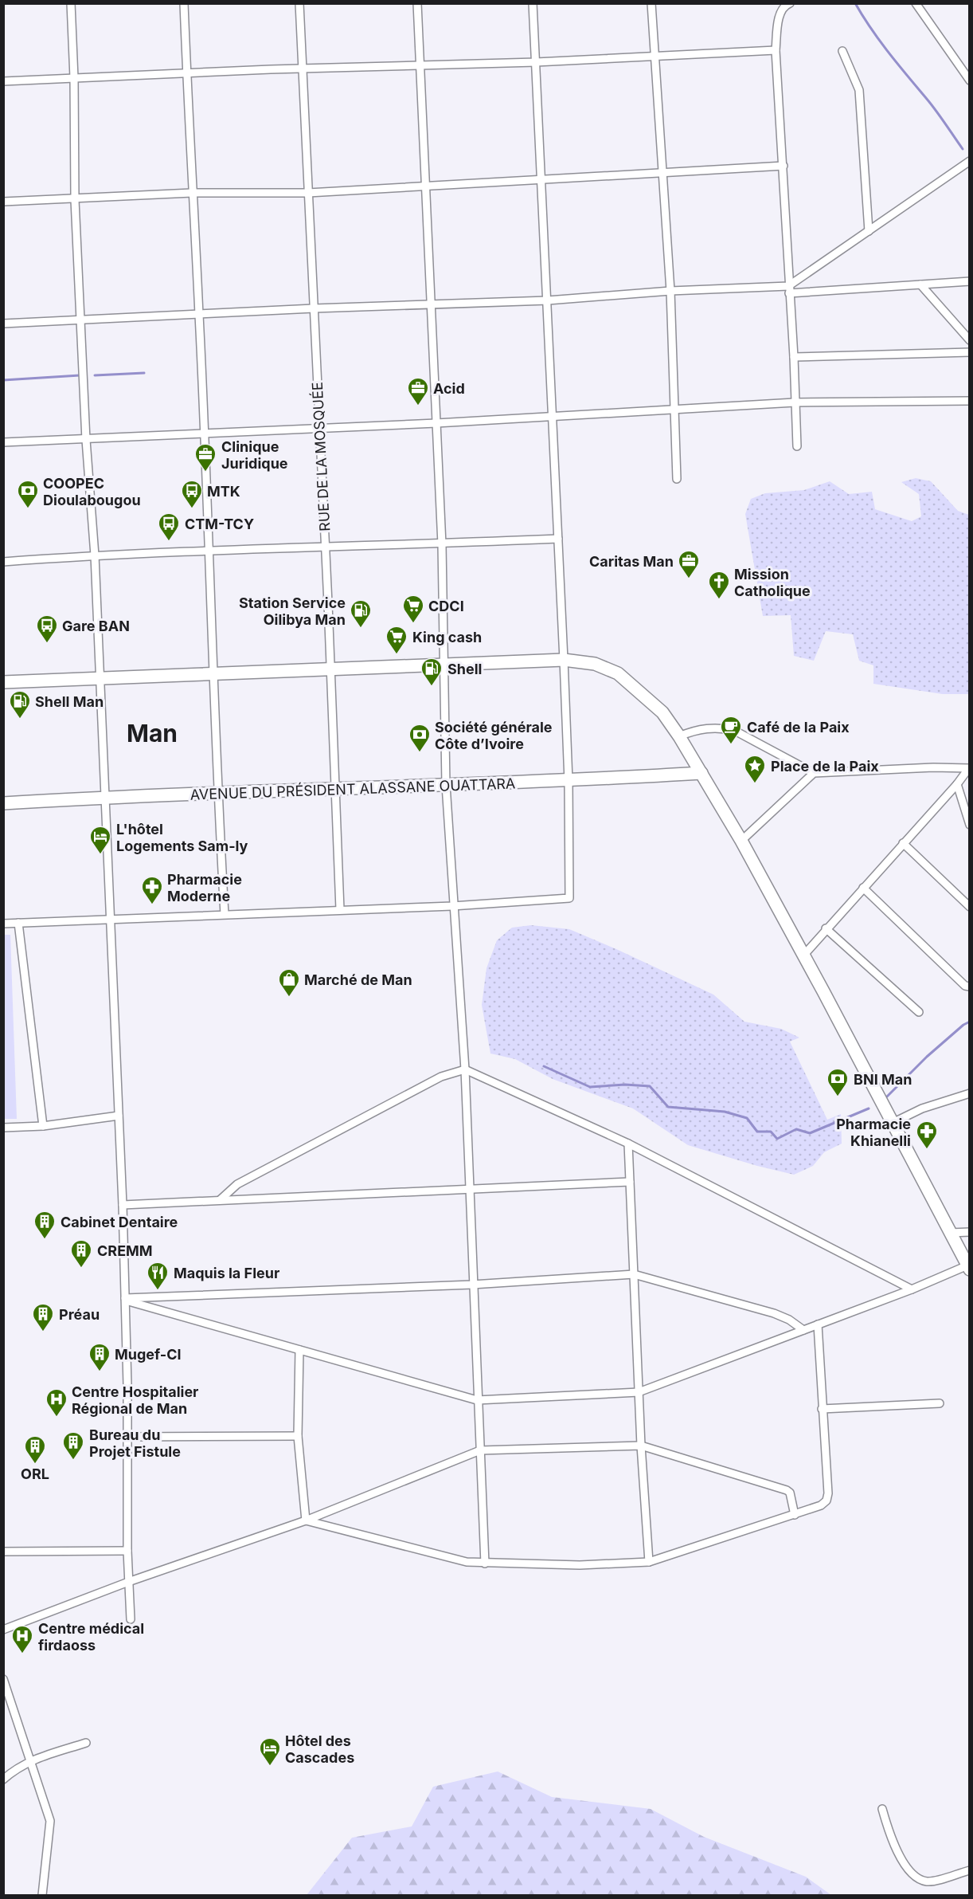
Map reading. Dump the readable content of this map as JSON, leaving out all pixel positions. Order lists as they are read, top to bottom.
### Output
{
  "streets": {
    "main road": ["AVENUE DU PRÉSIDENT ALASSANE OUATTARA"],
    "street": ["RUE DE LA MOSQUÉE"]
  },
  "crossings": [
    ["RUE DE LA MOSQUÉE", "AVENUE DU PRÉSIDENT ALASSANE OUATTARA"]
  ],
  "districts": ["Man"],
  "places": {
    "office": ["Acid", "Clinique Juridique", "Caritas Man"],
    "bank": ["COOPEC Dioulabougou", "Société générale Côte d’Ivoire", "BNI Man"],
    "bus stop": ["MTK", "CTM-TCY", "Gare BAN"],
    "church": ["Mission Catholique"],
    "supermarket": ["CDCI", "King cash"],
    "fuel station": ["Station Service Oilibya Man", "Shell", "Shell Man"],
    "cafe": ["Café de la Paix"],
    "place": ["Place de la Paix"],
    "hotel": ["L'hôtel Logements Sam-ly", "Hôtel des Cascades"],
    "pharmacy": ["Pharmacie Moderne", "Pharmacie Khianelli"],
    "shop": ["Marché de Man"],
    "building": [
      "Cabinet Dentaire",
      "CREMM",
      "Préau",
      "Mugef-CI",
      "Bureau du Projet Fistule",
      "ORL"
    ],
    "restaurant": ["Maquis la Fleur"],
    "hospital": ["Centre Hospitalier Régional de Man", "Centre médical firdaoss"]
  }
}
